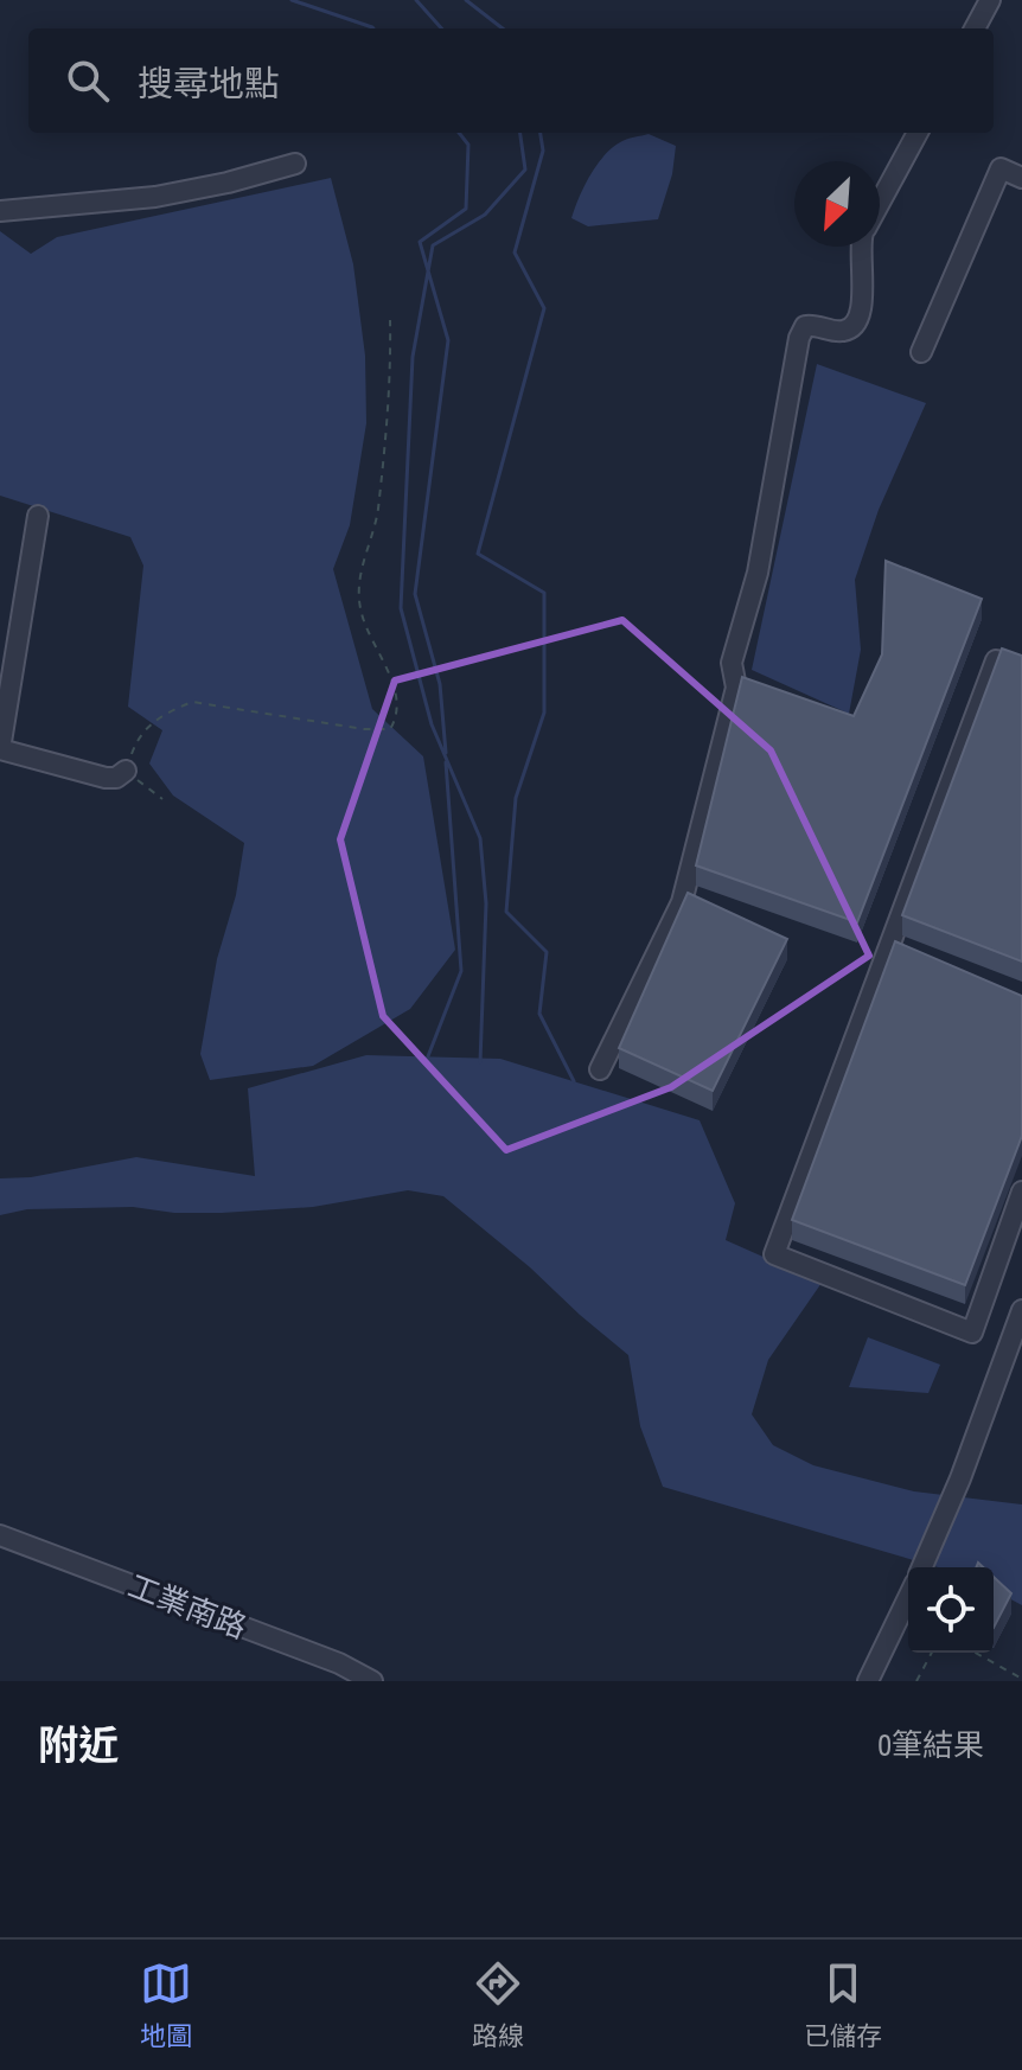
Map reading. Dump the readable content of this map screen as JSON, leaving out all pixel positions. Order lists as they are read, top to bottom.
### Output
{
  "streets": {
    "street": ["工業南路"]
  },
  "north": "bottom left",
  "page": {
    "search": "搜尋地點",
    "heading": ["附近", "0筆結果"],
    "nav": ["地圖", "路線", "已儲存"]
  }
}
